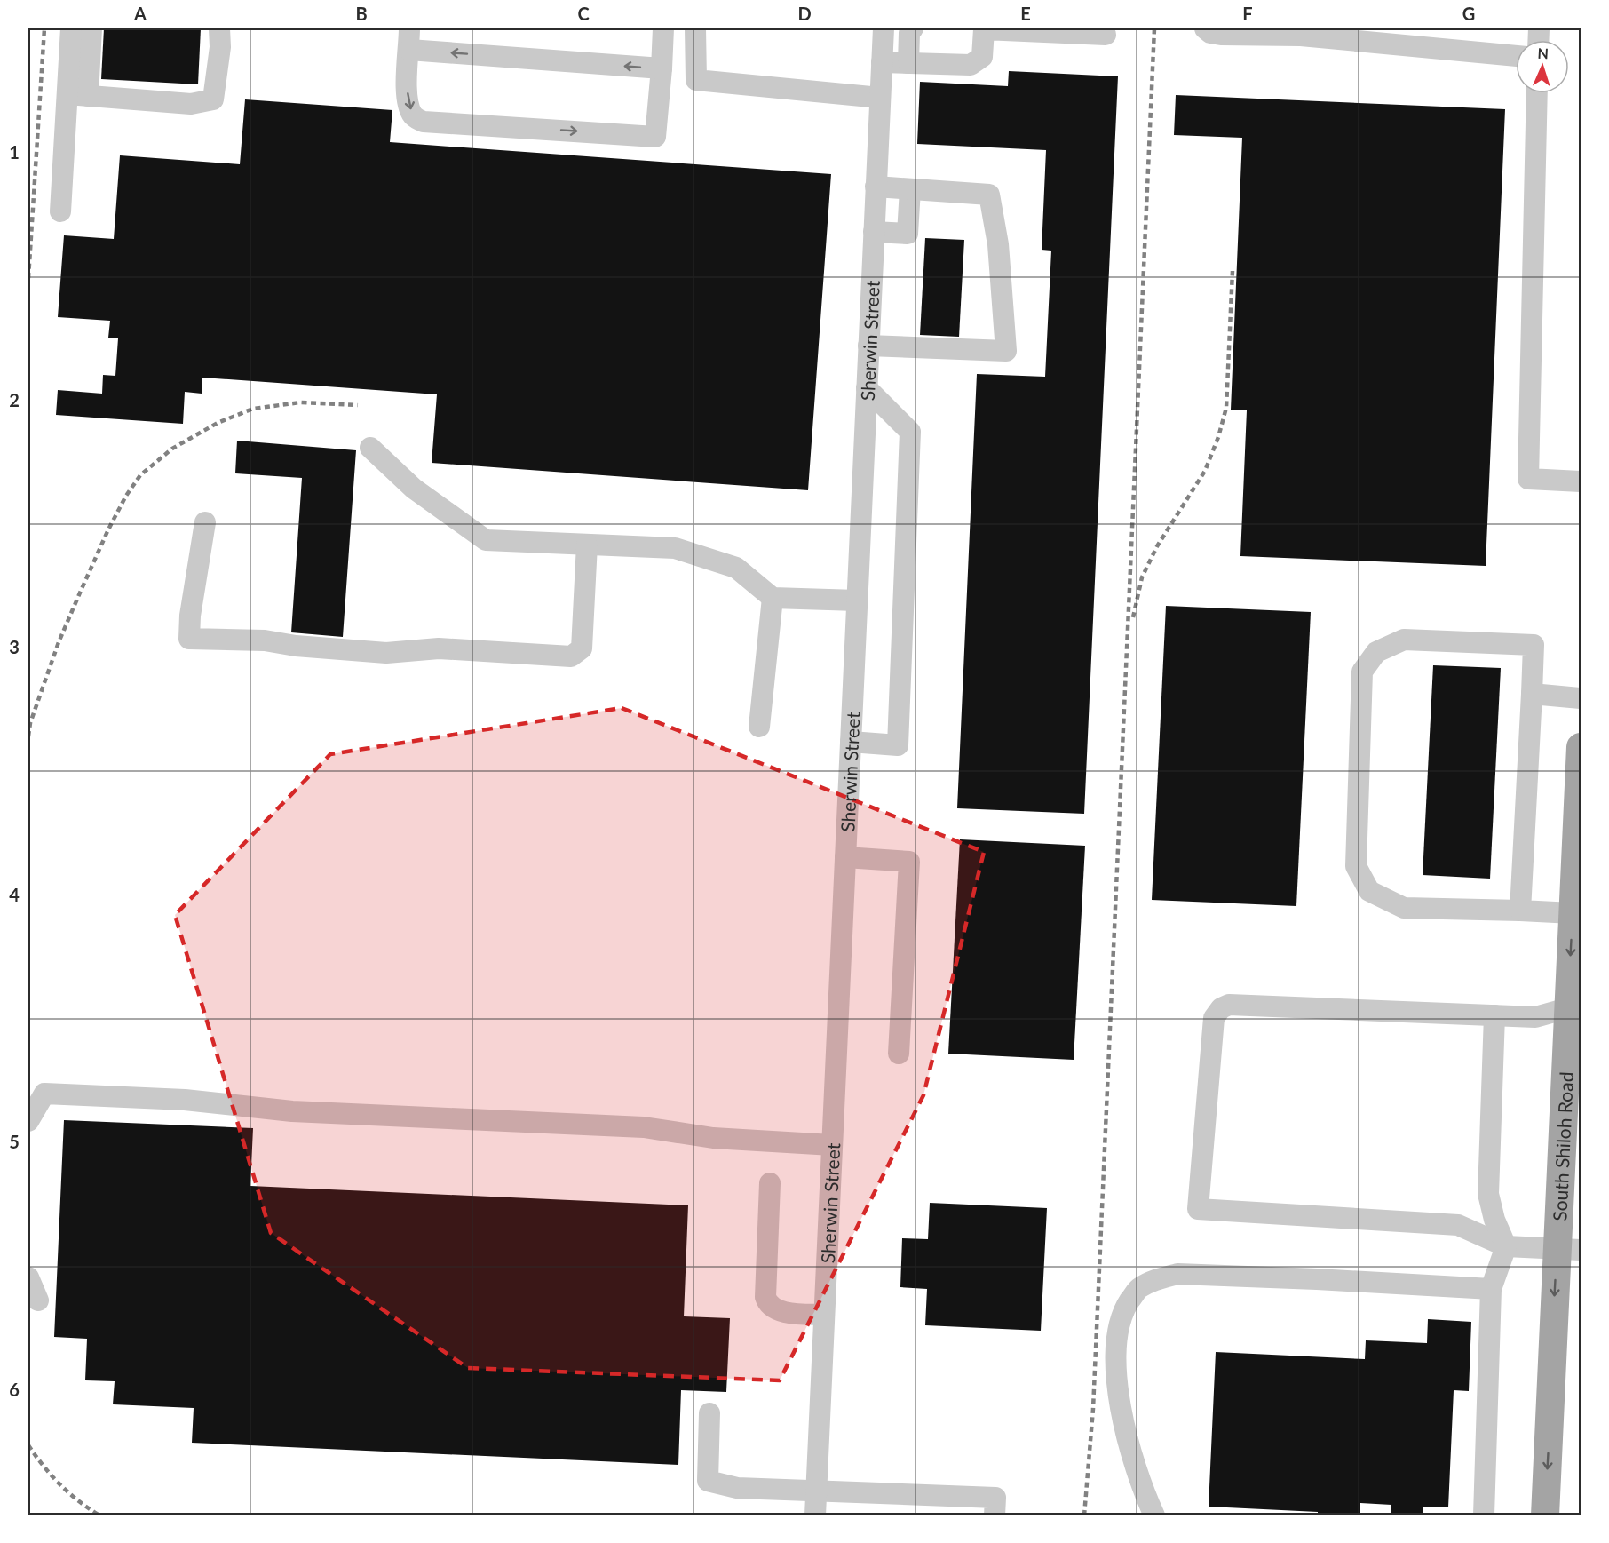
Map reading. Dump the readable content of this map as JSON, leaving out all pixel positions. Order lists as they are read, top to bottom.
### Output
{
  "streets": {
    "main road": ["South Shiloh Road"],
    "street": ["Sherwin Street"]
  },
  "one_way": ["South Shiloh Road"],
  "north": "top",
  "grid": {
    "columns": [
      "A",
      "B",
      "C",
      "D",
      "E",
      "F",
      "G"
    ],
    "rows": [
      "1",
      "2",
      "3",
      "4",
      "5",
      "6"
    ]
  }
}
